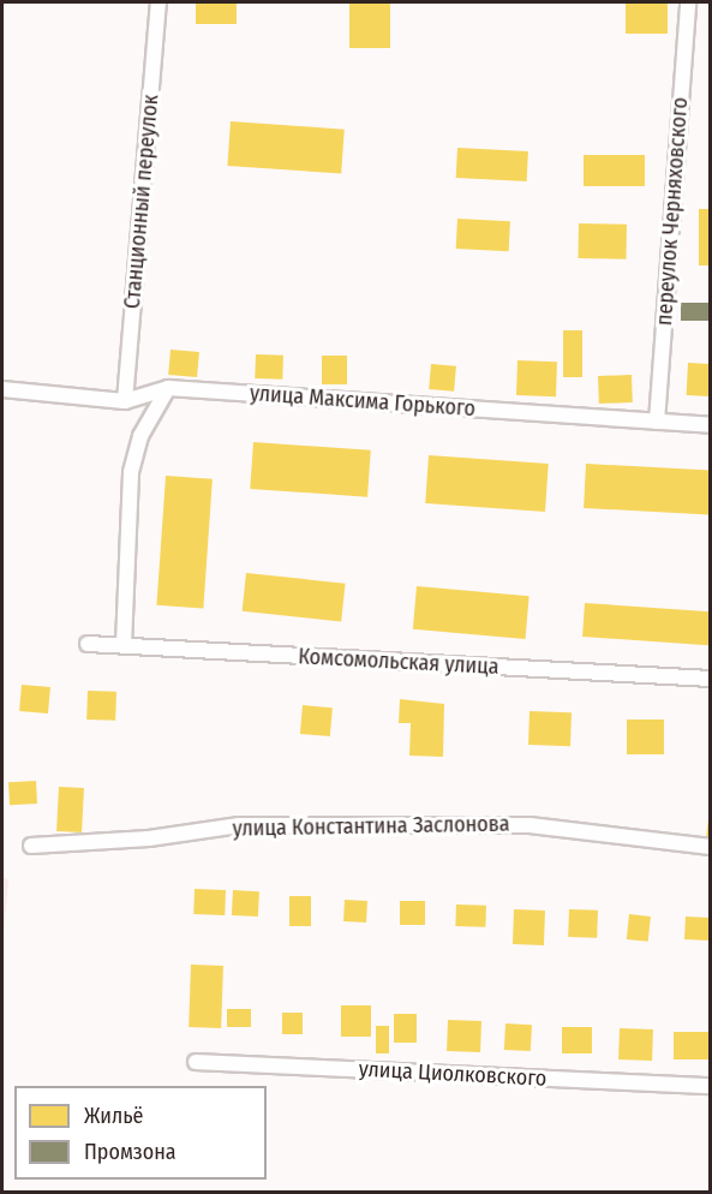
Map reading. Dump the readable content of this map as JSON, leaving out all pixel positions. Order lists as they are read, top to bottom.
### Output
{
  "streets": {
    "street": [
      "Станционный переулок",
      "переулок Черняховского",
      "улица Максима Горького",
      "Комсомольская улица",
      "улица Константина Заслонова",
      "улица Циолковского"
    ]
  },
  "crossings": [
    ["Станционный переулок", "улица Максима Горького"],
    ["переулок Черняховского", "улица Максима Горького"]
  ],
  "legend": ["Жильё", "Промзона"]
}
